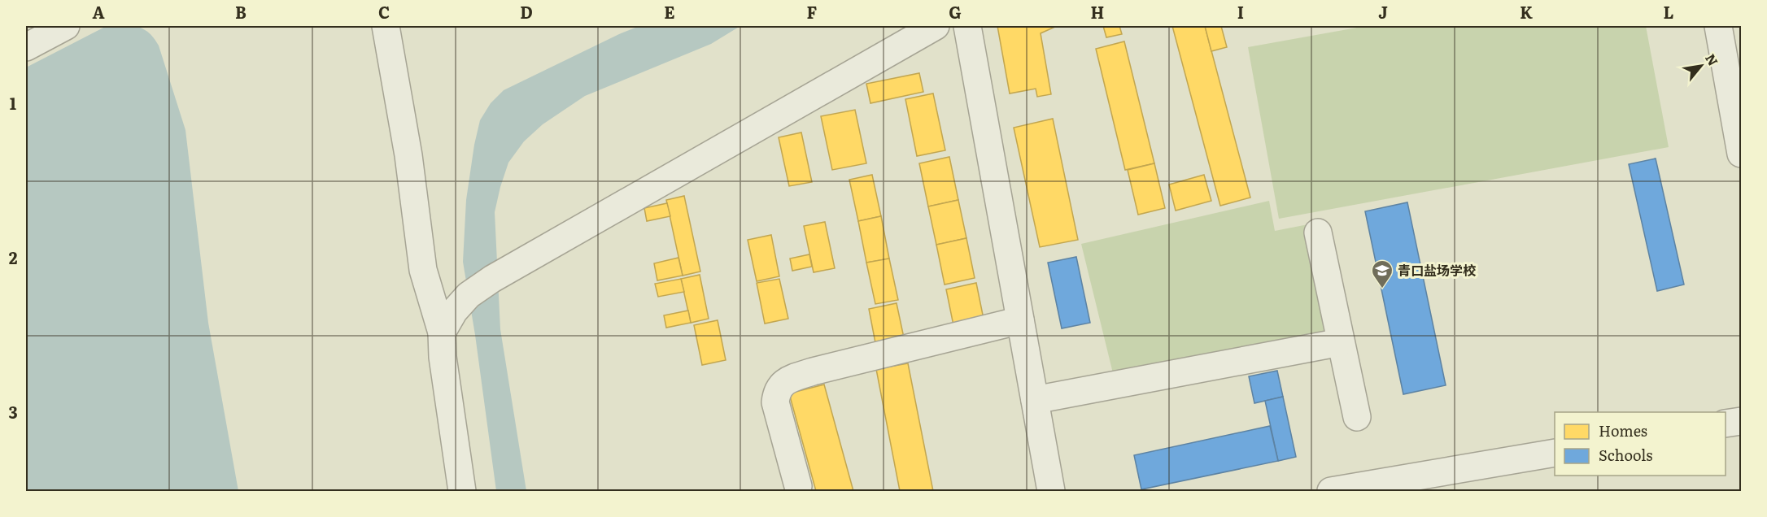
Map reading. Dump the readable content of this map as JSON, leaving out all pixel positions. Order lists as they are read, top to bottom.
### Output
{
  "places": {
    "school or university": ["青口盐场学校"]
  },
  "legend": ["Homes", "Schools"],
  "north": "top right",
  "grid": {
    "columns": [
      "A",
      "B",
      "C",
      "D",
      "E",
      "F",
      "G",
      "H",
      "I",
      "J",
      "K",
      "L"
    ],
    "rows": ["1", "2", "3"]
  }
}
